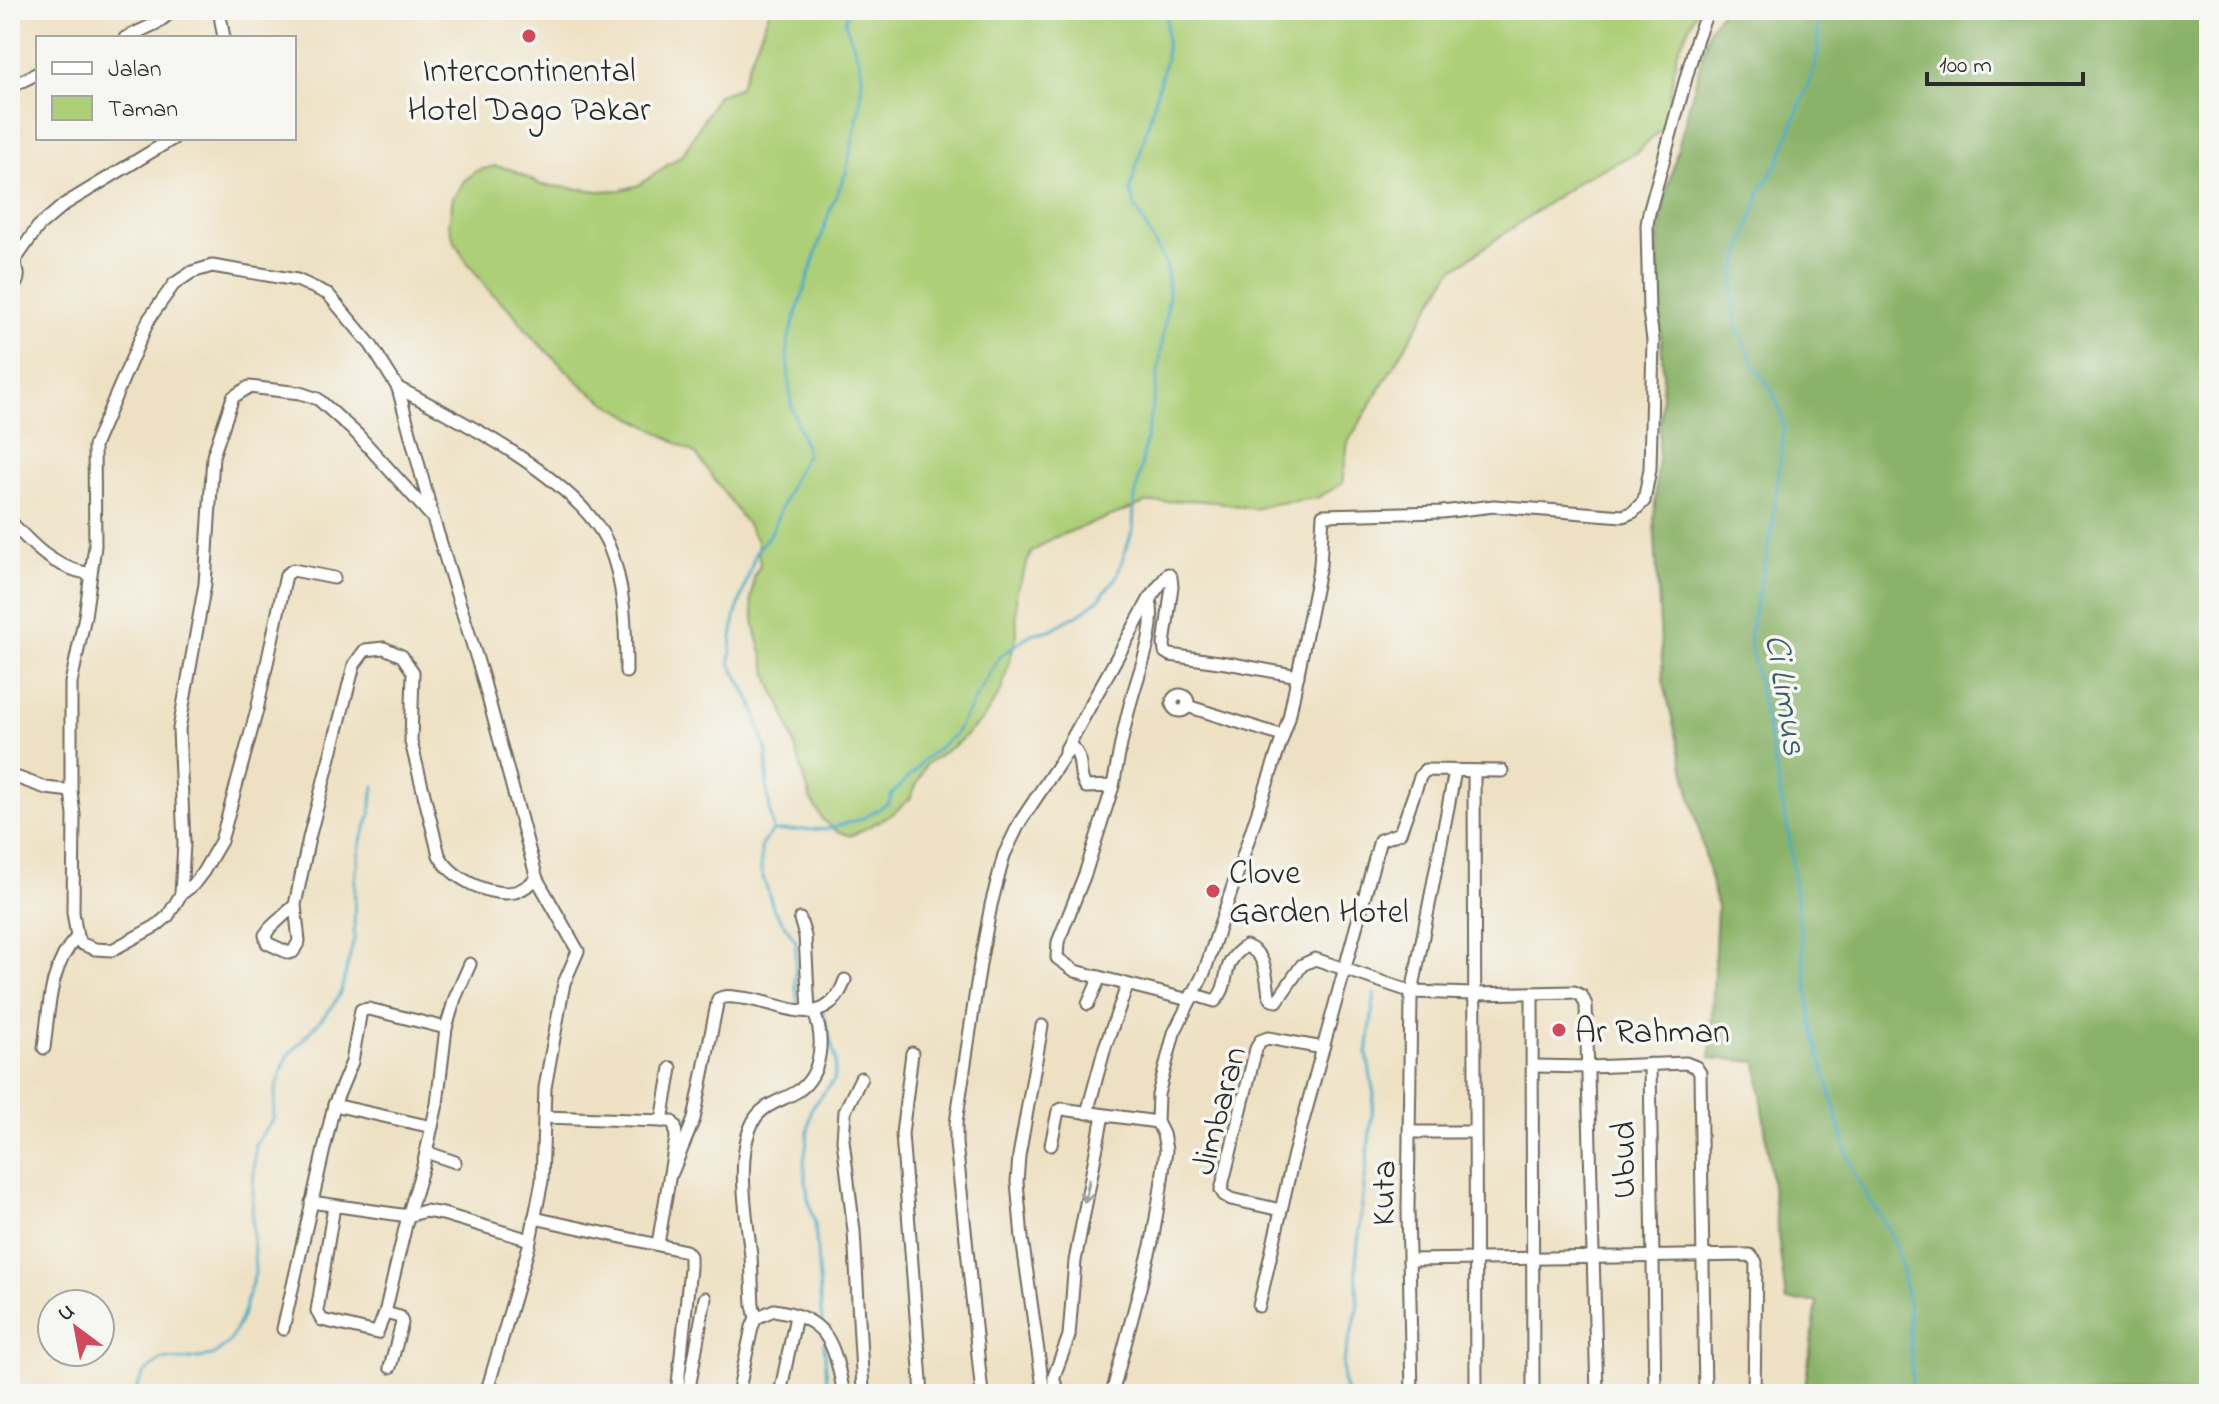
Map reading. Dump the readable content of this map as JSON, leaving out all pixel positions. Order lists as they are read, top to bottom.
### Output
{
  "streets": {
    "street": ["Jimbaran", "Ubud", "Kuta"]
  },
  "water": ["Ci Limus"],
  "places": ["Intercontinental Hotel Dago Pakar", "Clove Garden Hotel", "Ar Rahman"],
  "legend": ["Jalan", "Taman"],
  "scale_bar": "100 m",
  "north": "top left"
}
